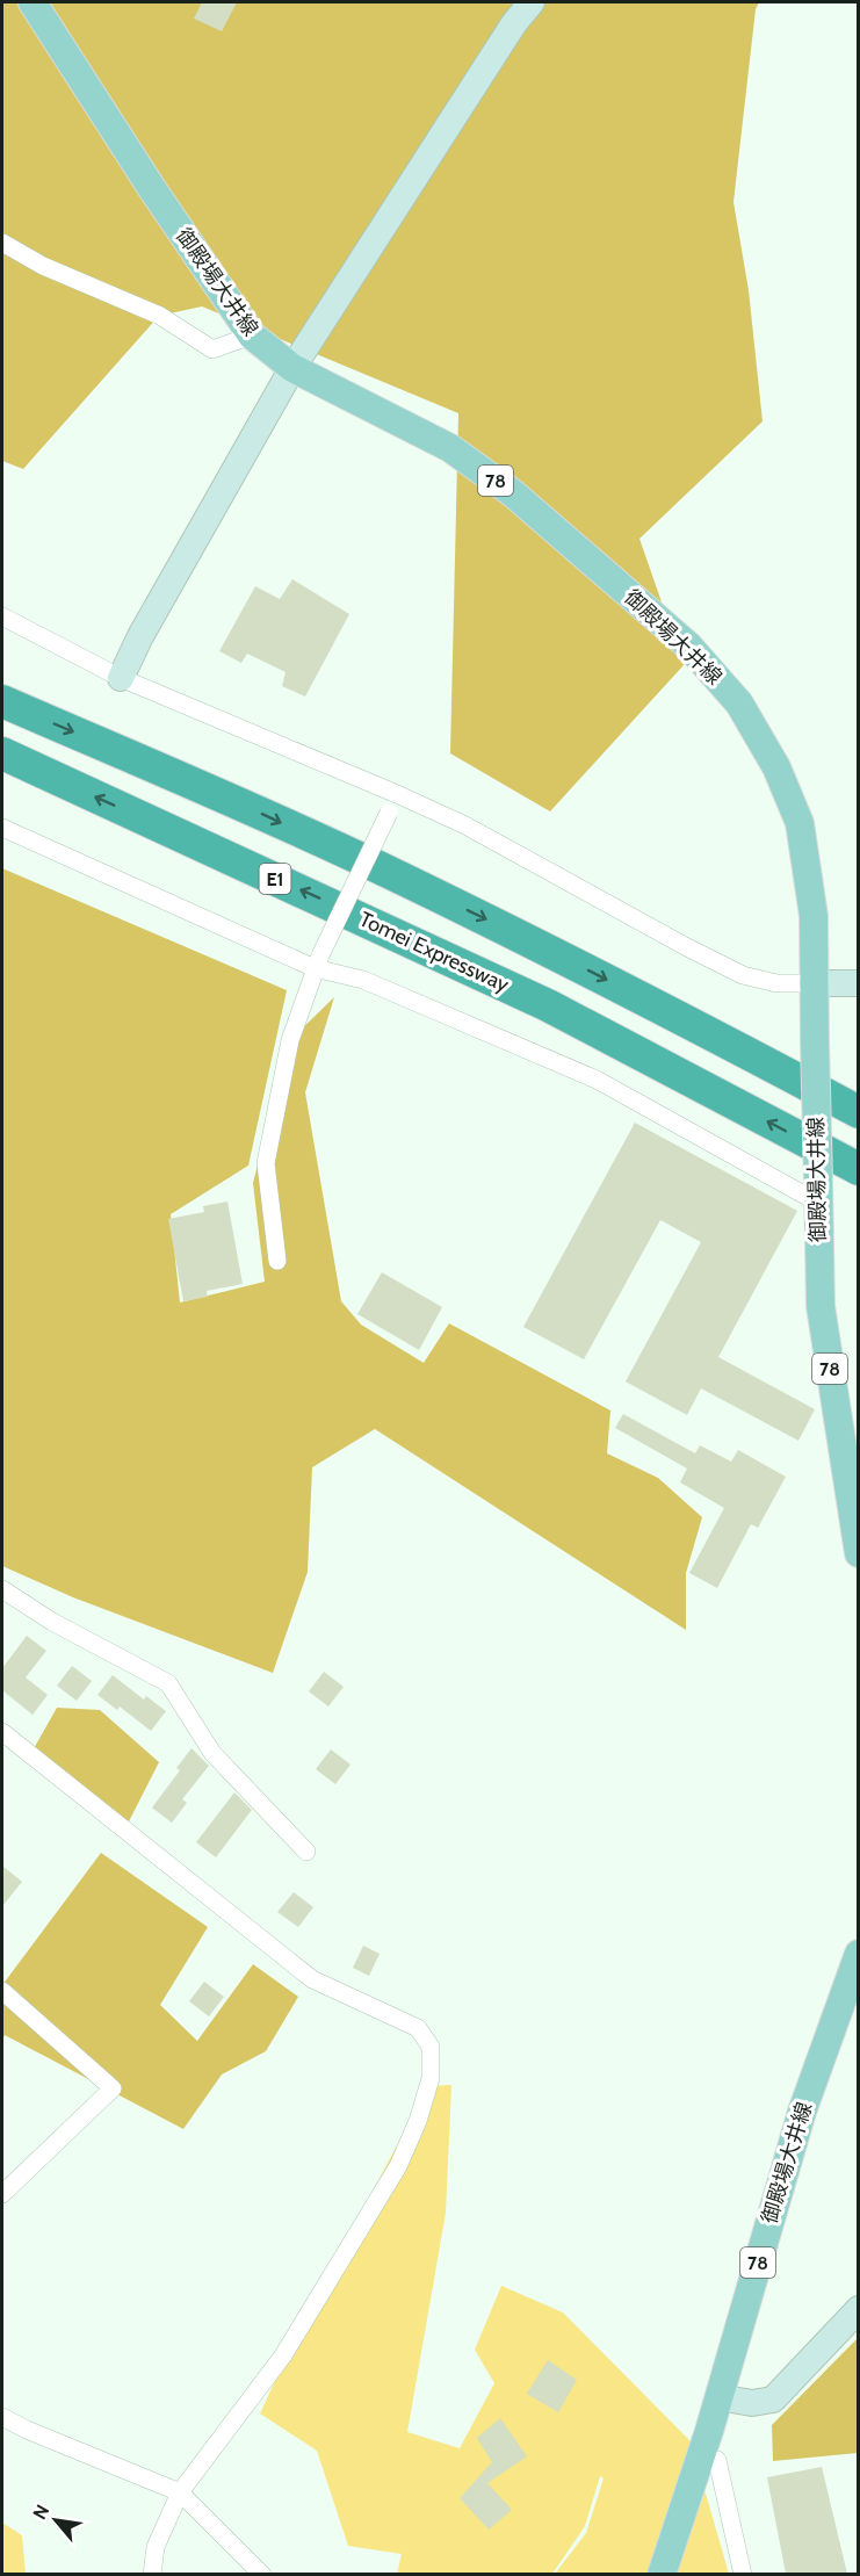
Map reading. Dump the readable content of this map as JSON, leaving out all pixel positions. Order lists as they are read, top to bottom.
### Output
{
  "streets": {
    "highway": ["E1", "Tomei Expressway"],
    "main road": ["御殿場大井線", "78"]
  },
  "north": "top left"
}
